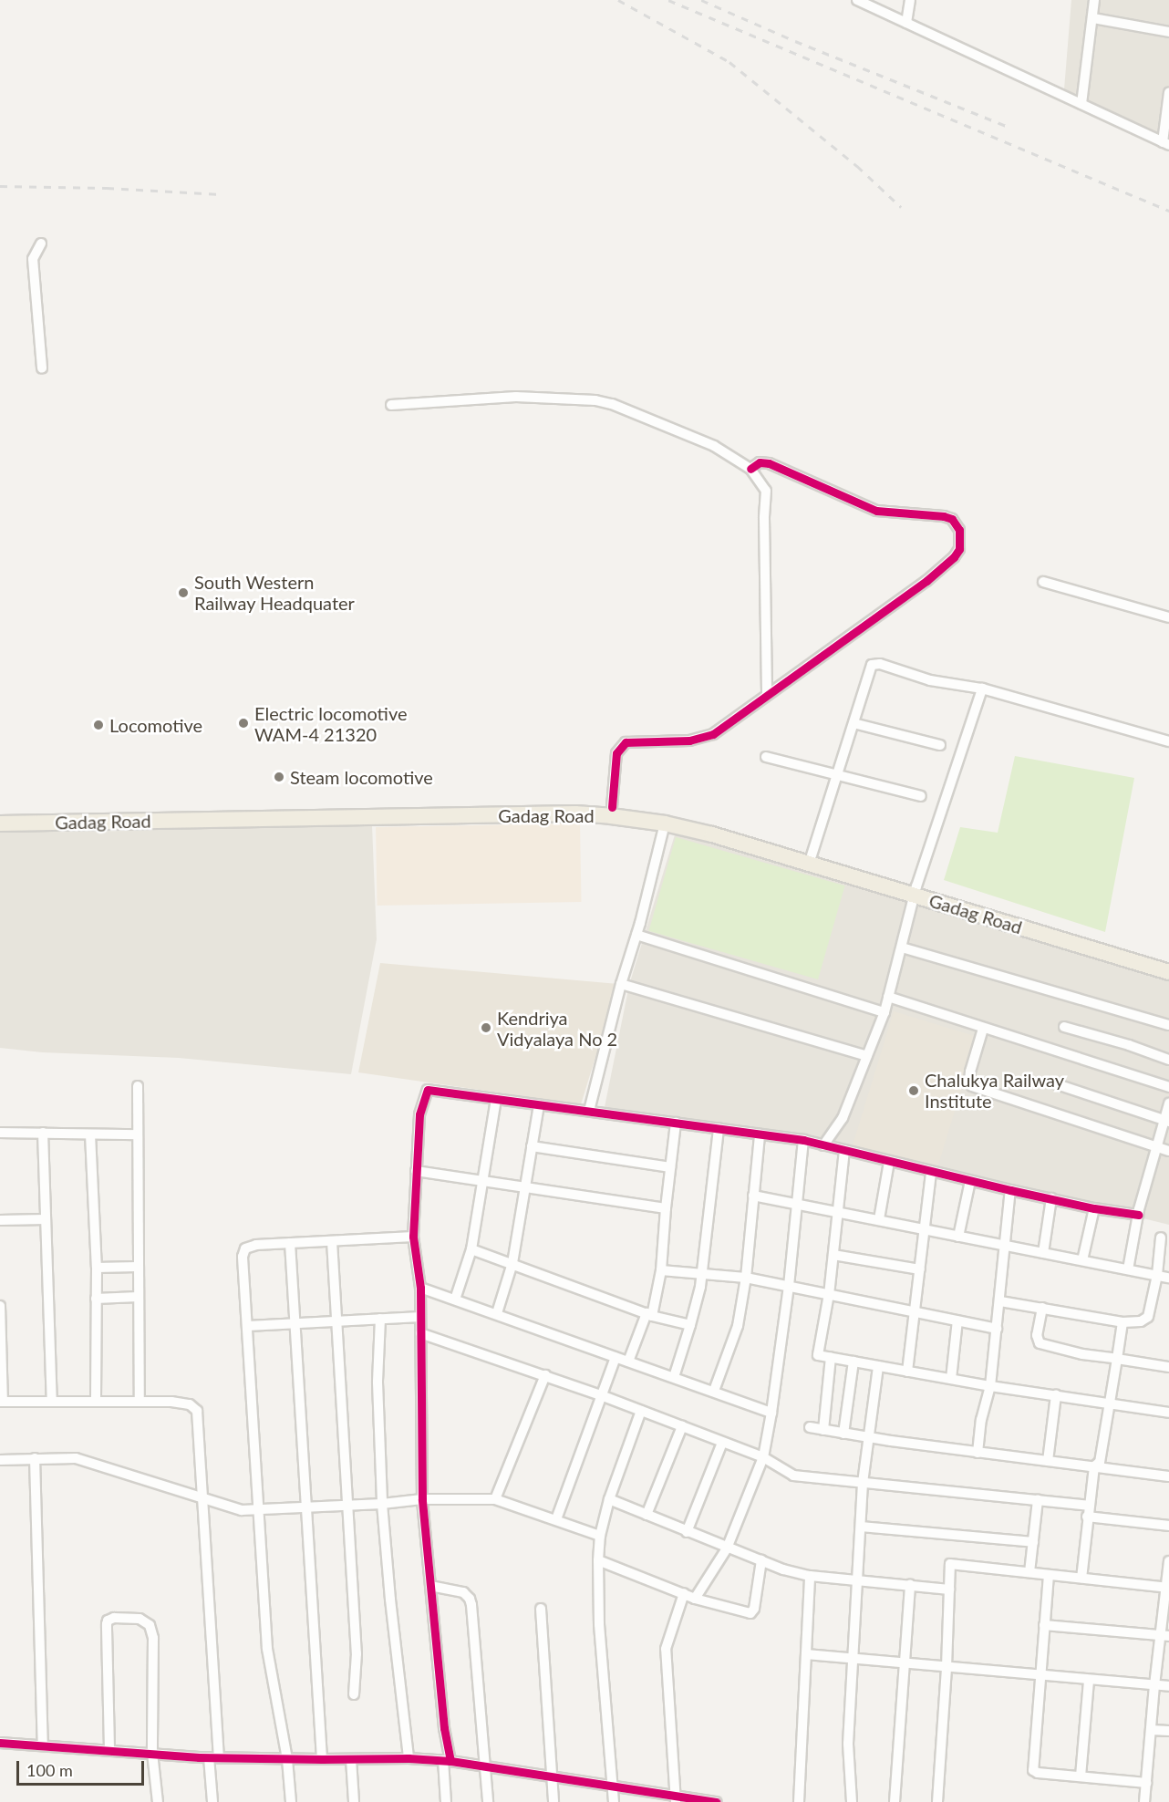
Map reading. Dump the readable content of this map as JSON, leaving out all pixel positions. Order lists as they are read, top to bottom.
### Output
{
  "streets": {
    "highway": ["Gadag Road"]
  },
  "places": [
    "South Western Railway Headquater",
    "Electric locomotive WAM-4 21320",
    "Locomotive",
    "Steam locomotive",
    "Kendriya Vidyalaya No 2",
    "Chalukya Railway Institute"
  ],
  "scale_bar": "100 m"
}
